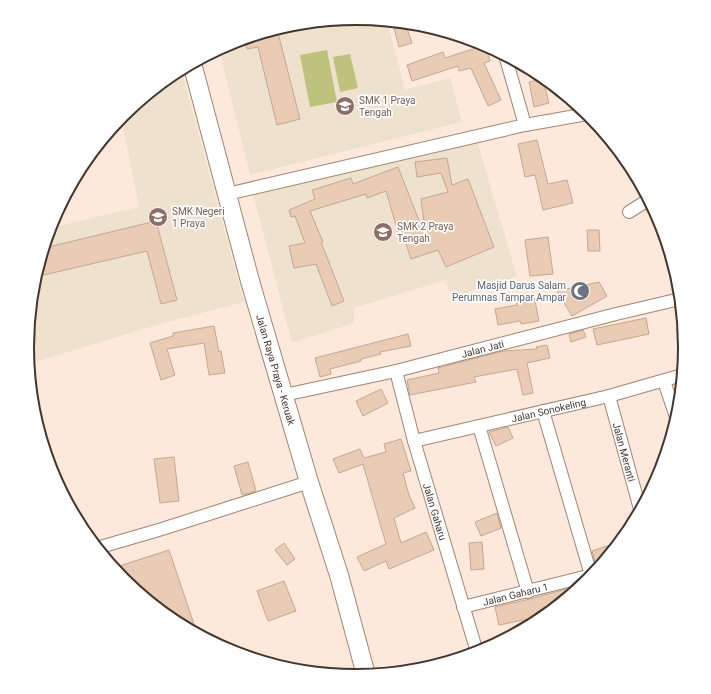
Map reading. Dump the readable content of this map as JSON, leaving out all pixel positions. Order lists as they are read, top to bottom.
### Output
{
  "streets": {
    "main road": ["Jalan Raya Praya - Keruak"],
    "street": [
      "Jalan Jati",
      "Jalan Sonokeling",
      "Jalan Meranti",
      "Jalan Gaharu",
      "Jalan Gaharu 1"
    ]
  },
  "crossings": [
    ["Jalan Jati", "Jalan Raya Praya - Keruak"],
    ["Jalan Jati", "Jalan Gaharu"],
    ["Jalan Sonokeling", "Jalan Meranti"],
    ["Jalan Sonokeling", "Jalan Gaharu"],
    ["Jalan Gaharu", "Jalan Gaharu 1"]
  ],
  "places": {
    "school or university": ["SMK 1 Praya Tengah", "SMK Negeri 1 Praya", "SMK 2 Praya Tengah"],
    "mosque": ["Masjid Darus Salam Perumnas Tampar Ampar"]
  }
}
